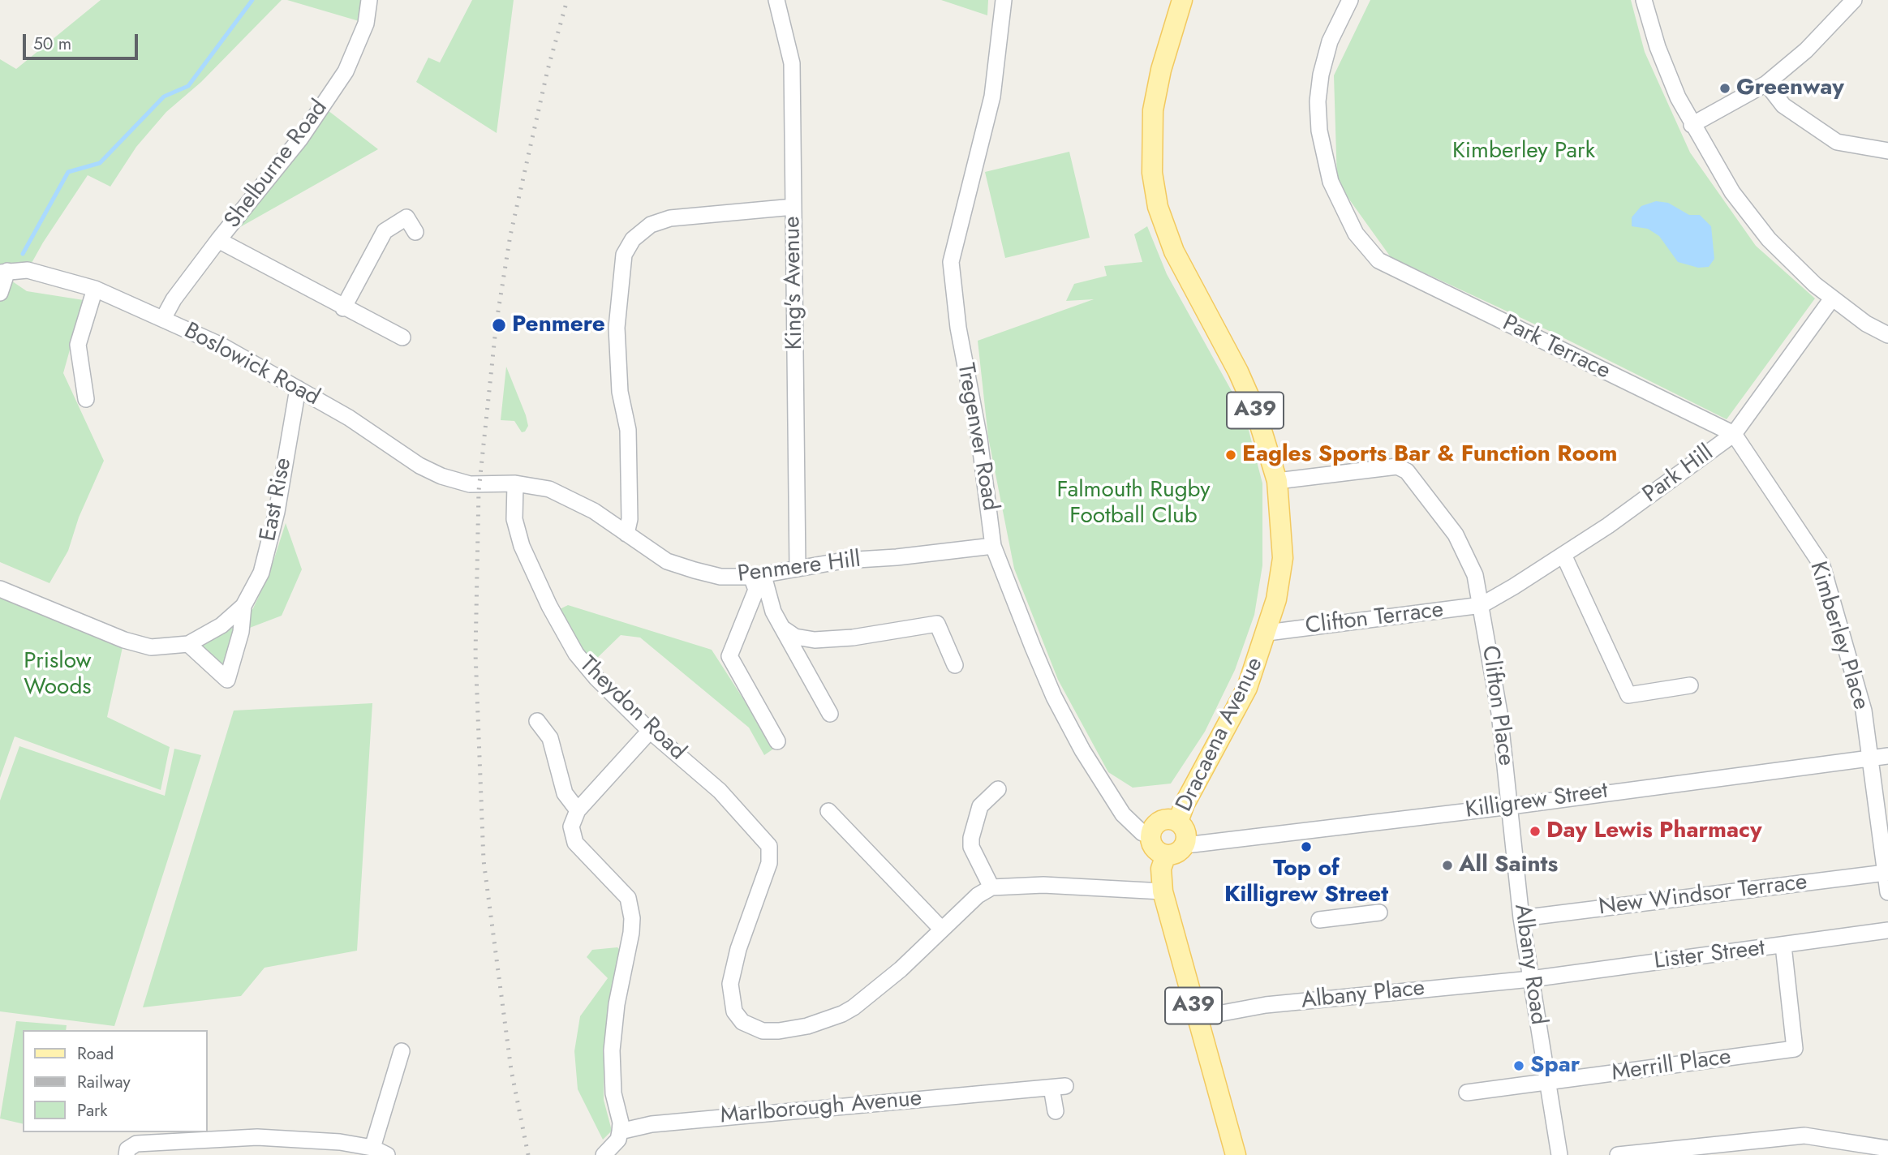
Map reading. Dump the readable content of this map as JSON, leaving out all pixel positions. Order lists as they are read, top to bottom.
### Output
{
  "streets": {
    "main road": ["A39", "Dracaena Avenue"],
    "street": [
      "Shelburne Road",
      "King's Avenue",
      "Park Terrace",
      "Boslowick Road",
      "Tregenver Road",
      "Park Hill",
      "East Rise",
      "Penmere Hill",
      "Clifton Terrace",
      "Kimberley Place",
      "Clifton Place",
      "Theydon Road",
      "Killigrew Street",
      "New Windsor Terrace",
      "Lister Street",
      "Albany Road",
      "Albany Place",
      "Merrill Place",
      "Marlborough Avenue"
    ]
  },
  "crossings": [
    ["Shelburne Road", "Boslowick Road"],
    ["King's Avenue", "Penmere Hill"],
    ["Park Terrace", "Park Hill"],
    ["Park Terrace", "Kimberley Place"],
    ["Boslowick Road", "East Rise"],
    ["Boslowick Road", "Penmere Hill"],
    ["A39", "Tregenver Road"],
    ["A39", "Dracaena Avenue"],
    ["A39", "Killigrew Street"],
    ["A39", "Albany Place"],
    ["Tregenver Road", "Penmere Hill"],
    ["Tregenver Road", "Dracaena Avenue"],
    ["Tregenver Road", "Killigrew Street"],
    ["Park Hill", "Clifton Terrace"],
    ["Park Hill", "Kimberley Place"],
    ["Park Hill", "Clifton Place"],
    ["Penmere Hill", "Theydon Road"],
    ["Clifton Terrace", "Clifton Place"],
    ["Clifton Terrace", "Dracaena Avenue"],
    ["Kimberley Place", "Killigrew Street"],
    ["Kimberley Place", "New Windsor Terrace"],
    ["Clifton Place", "Dracaena Avenue"],
    ["Clifton Place", "Killigrew Street"],
    ["Clifton Place", "Albany Road"],
    ["Dracaena Avenue", "Killigrew Street"],
    ["Killigrew Street", "Albany Road"],
    ["New Windsor Terrace", "Albany Road"],
    ["Lister Street", "Albany Road"],
    ["Lister Street", "Albany Place"],
    ["Lister Street", "Merrill Place"],
    ["Albany Road", "Albany Place"],
    ["Albany Road", "Merrill Place"]
  ],
  "parks": ["Kimberley Park", "Falmouth Rugby Football Club", "Prislow Woods"],
  "places": [
    "Greenway",
    "Penmere",
    "Eagles Sports Bar & Function Room",
    "Day Lewis Pharmacy",
    "Top of Killigrew Street",
    "All Saints",
    "Spar"
  ],
  "legend": ["Road", "Railway", "Park"],
  "scale_bar": "50 m"
}
